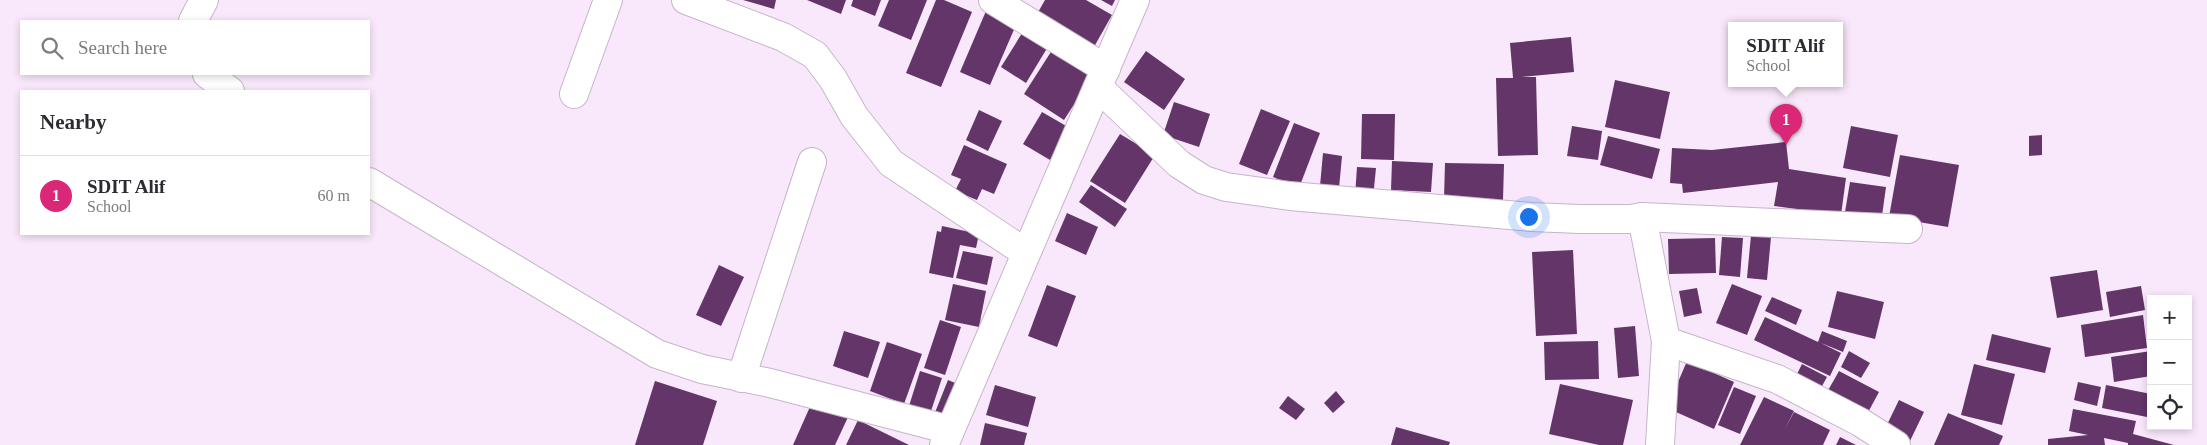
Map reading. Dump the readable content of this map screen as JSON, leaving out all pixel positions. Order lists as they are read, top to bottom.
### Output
{
  "page": {
    "search": "Search here",
    "popup": ["SDIT Alif", "School"],
    "heading": "Nearby",
    "pins": "1",
    "list": [
      {
        "mark": "1",
        "name": "SDIT Alif",
        "note": "School",
        "value": "60 m"
      }
    ],
    "map_buttons": ["+", "−"]
  }
}
